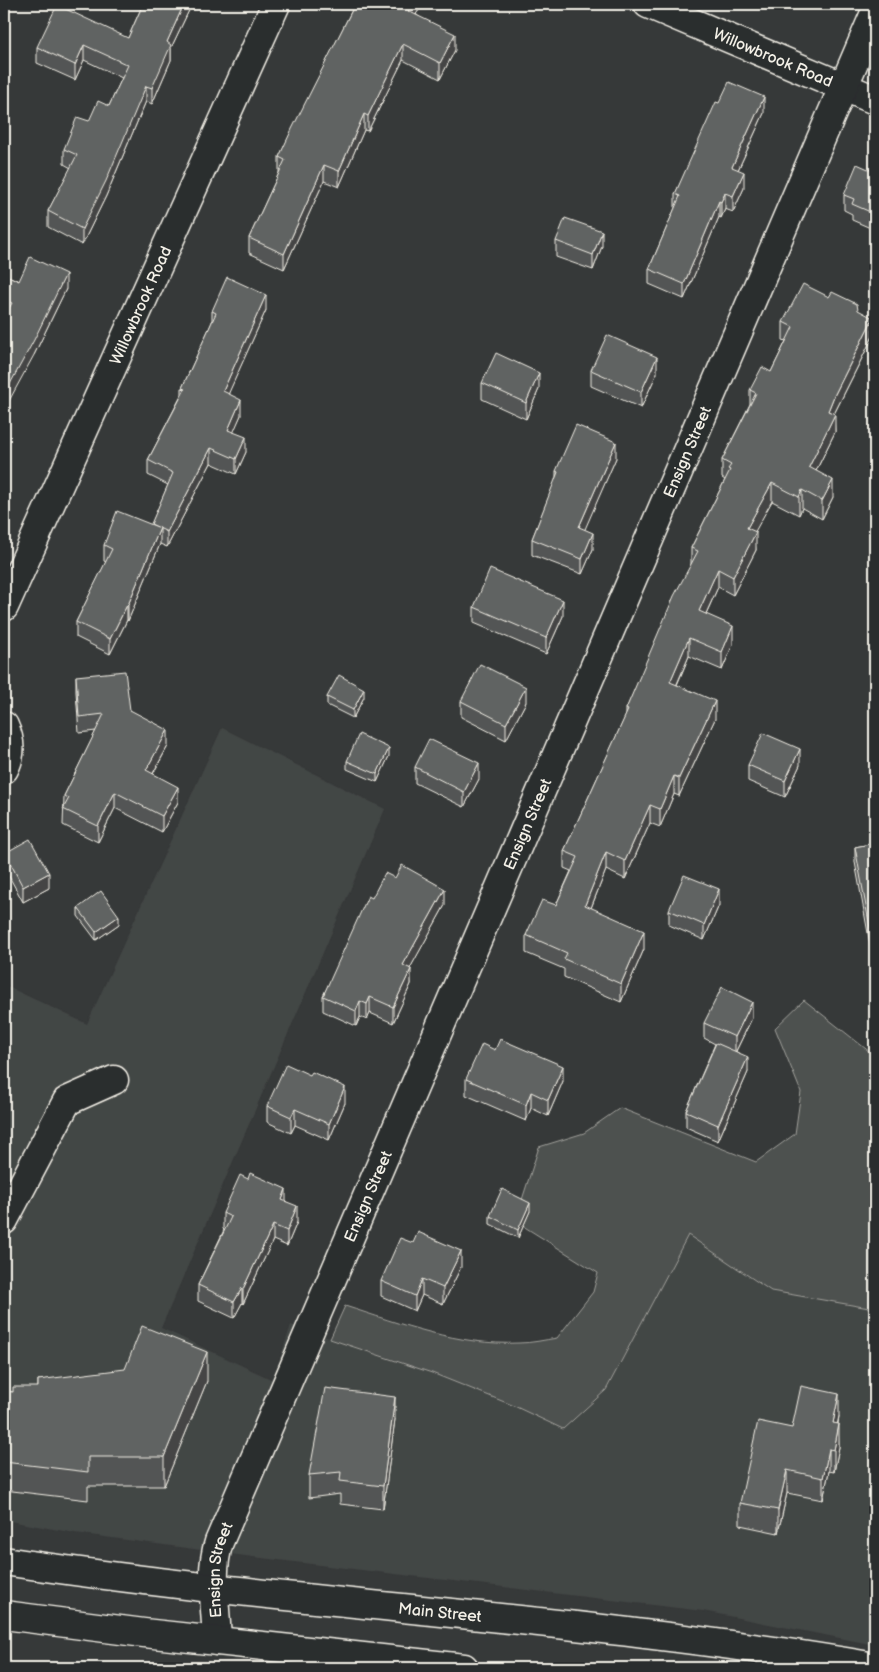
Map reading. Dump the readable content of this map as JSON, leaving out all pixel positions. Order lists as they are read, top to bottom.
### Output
{
  "streets": {
    "street": ["Willowbrook Road", "Ensign Street", "Main Street"]
  },
  "crossings": [
    ["Willowbrook Road", "Ensign Street"],
    ["Ensign Street", "Main Street"]
  ]
}
